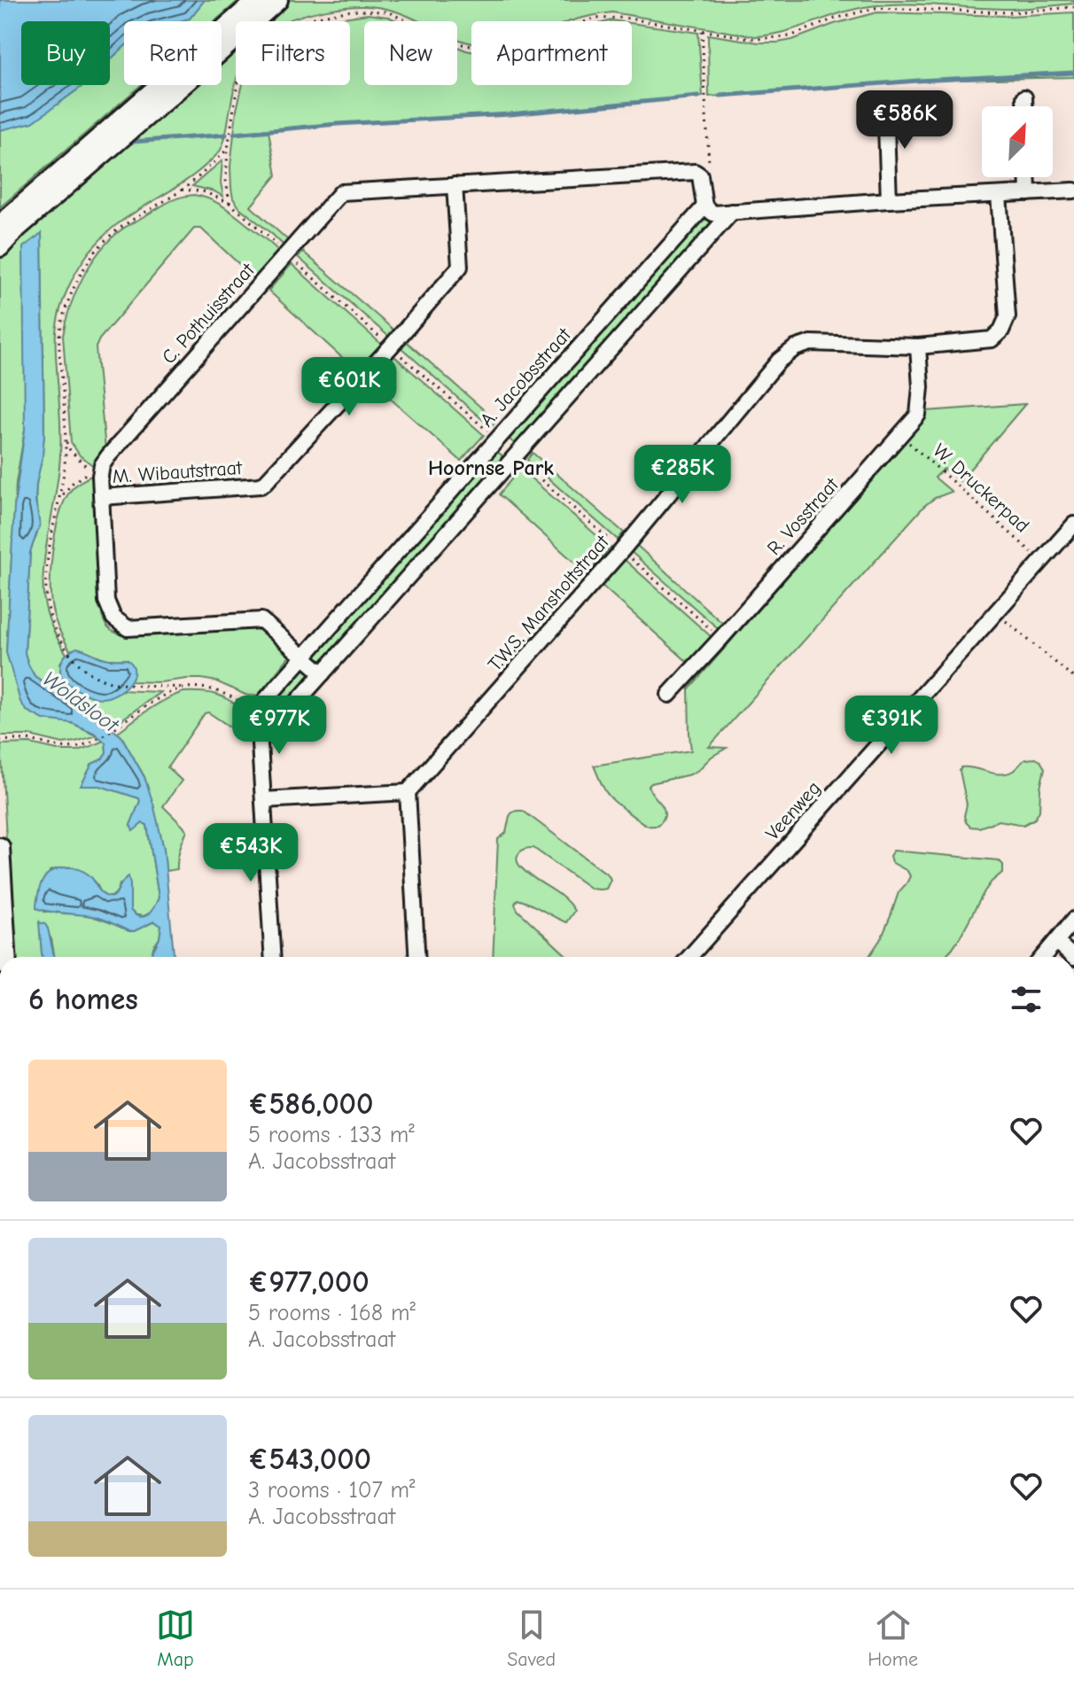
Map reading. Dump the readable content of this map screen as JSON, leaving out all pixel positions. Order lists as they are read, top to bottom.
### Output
{
  "streets": {
    "street": [
      "C. Pothuisstraat",
      "A. Jacobsstraat",
      "M. Wibautstraat",
      "R. Vosstraat",
      "T.W.S. Mansholtstraat",
      "Veenweg"
    ],
    "path": ["W. Druckerpad"]
  },
  "crossings": [
    ["C. Pothuisstraat", "A. Jacobsstraat"],
    ["C. Pothuisstraat", "M. Wibautstraat"],
    ["W. Druckerpad", "R. Vosstraat"],
    ["W. Druckerpad", "Veenweg"],
    ["R. Vosstraat", "T.W.S. Mansholtstraat"]
  ],
  "districts": ["Hoornse Park"],
  "water": ["Woldsloot"],
  "north": "top right",
  "page": {
    "chip": [
      "Buy",
      "Rent",
      "Filters",
      "New",
      "Apartment"
    ],
    "price": [
      "€586K",
      "€601K",
      "€285K",
      "€977K",
      "€391K",
      "€543K"
    ],
    "heading": "6 homes",
    "list": [
      {
        "name": "€586,000",
        "note": "5 rooms · 133 m² · A. Jacobsstraat"
      },
      {
        "name": "€977,000",
        "note": "5 rooms · 168 m² · A. Jacobsstraat"
      },
      {
        "name": "€543,000",
        "note": "3 rooms · 107 m² · A. Jacobsstraat"
      }
    ],
    "tabs": ["Map", "Saved", "Home"]
  }
}
